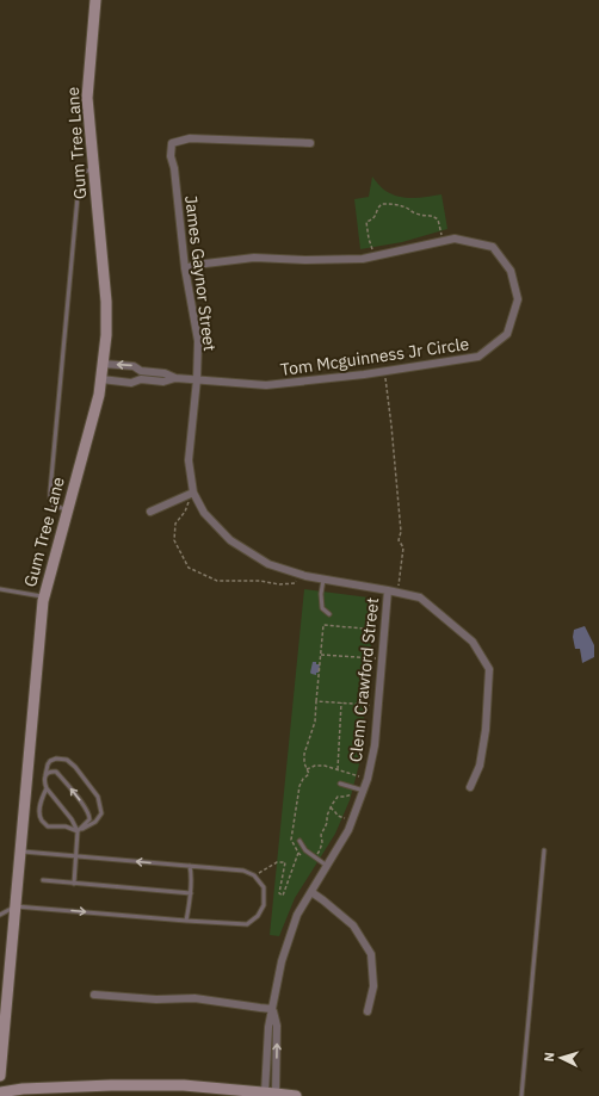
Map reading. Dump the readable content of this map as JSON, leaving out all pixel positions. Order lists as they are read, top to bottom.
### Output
{
  "streets": {
    "street": [
      "Gum Tree Lane",
      "James Gaynor Street",
      "Tom Mcguinness Jr Circle",
      "Clenn Crawford Street"
    ]
  },
  "crossings": [
    ["Gum Tree Lane", "Tom Mcguinness Jr Circle"],
    ["James Gaynor Street", "Tom Mcguinness Jr Circle"],
    ["James Gaynor Street", "Clenn Crawford Street"]
  ],
  "north": "left"
}
